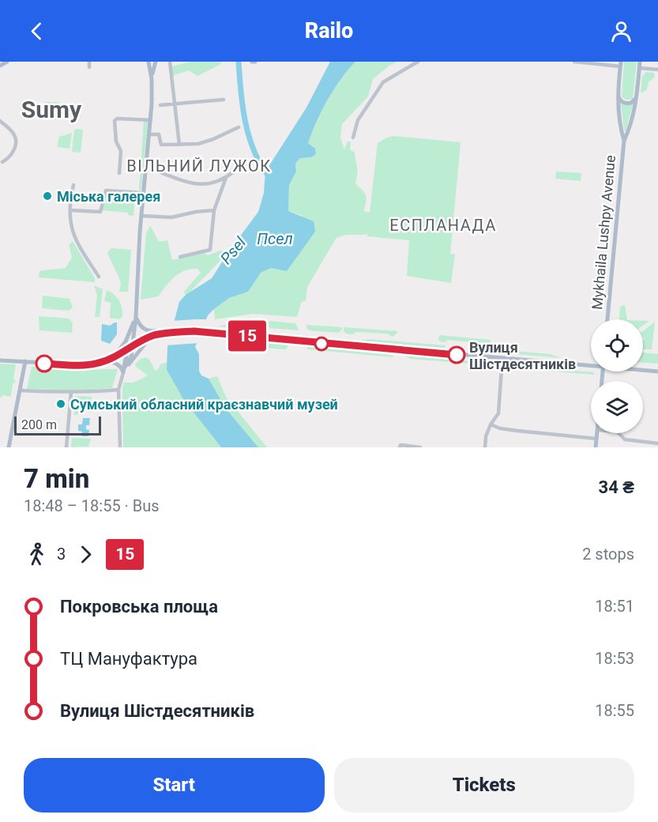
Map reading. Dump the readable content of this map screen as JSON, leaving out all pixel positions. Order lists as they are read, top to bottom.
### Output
{
  "streets": {
    "main road": ["Mykhaila Lushpy Avenue"]
  },
  "districts": ["Sumy", "ВІЛЬНИЙ ЛУЖОК", "ЕСПЛАНАДА"],
  "water": ["Псел", "Psel"],
  "places": ["Міська галерея", "Вулиця Шістдесятників", "Сумський обласний краєзнавчий музей"],
  "lines": ["bus line 15"],
  "scale_bar": "200 m",
  "page": {
    "header": "Railo",
    "on_map": "15",
    "scale": "200 m",
    "heading": ["7 min", "18:48 – 18:55 · Bus", "34 ₴"],
    "legs": ["3", "15", "2 stops"],
    "list": [
      {
        "name": "Покровська площа",
        "value": "18:51"
      },
      {
        "name": "ТЦ Мануфактура",
        "value": "18:53"
      },
      {
        "name": "Вулиця Шістдесятників",
        "value": "18:55"
      }
    ],
    "buttons": ["Start", "Tickets"]
  }
}
